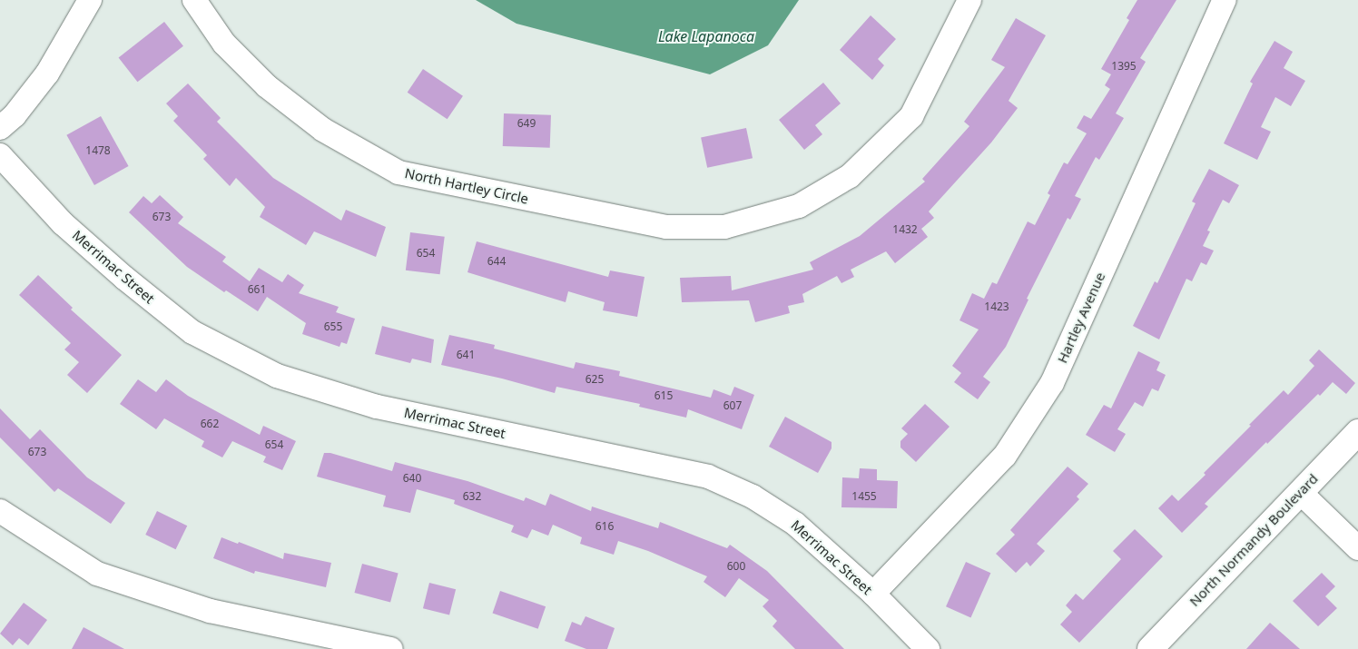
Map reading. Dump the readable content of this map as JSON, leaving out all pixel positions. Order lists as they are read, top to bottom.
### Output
{
  "streets": {
    "street": [
      "North Hartley Circle",
      "Merrimac Street",
      "Hartley Avenue",
      "North Normandy Boulevard"
    ]
  },
  "crossings": [
    ["Merrimac Street", "Hartley Avenue"]
  ],
  "water": ["Lake Lapanoca"],
  "house_numbers": [
    "1395",
    "649",
    "1478",
    "673",
    "1432",
    "654",
    "644",
    "661",
    "1423",
    "655",
    "641",
    "625",
    "615",
    "607",
    "662",
    "654",
    "673",
    "640",
    "632",
    "1455",
    "616",
    "600"
  ]
}
